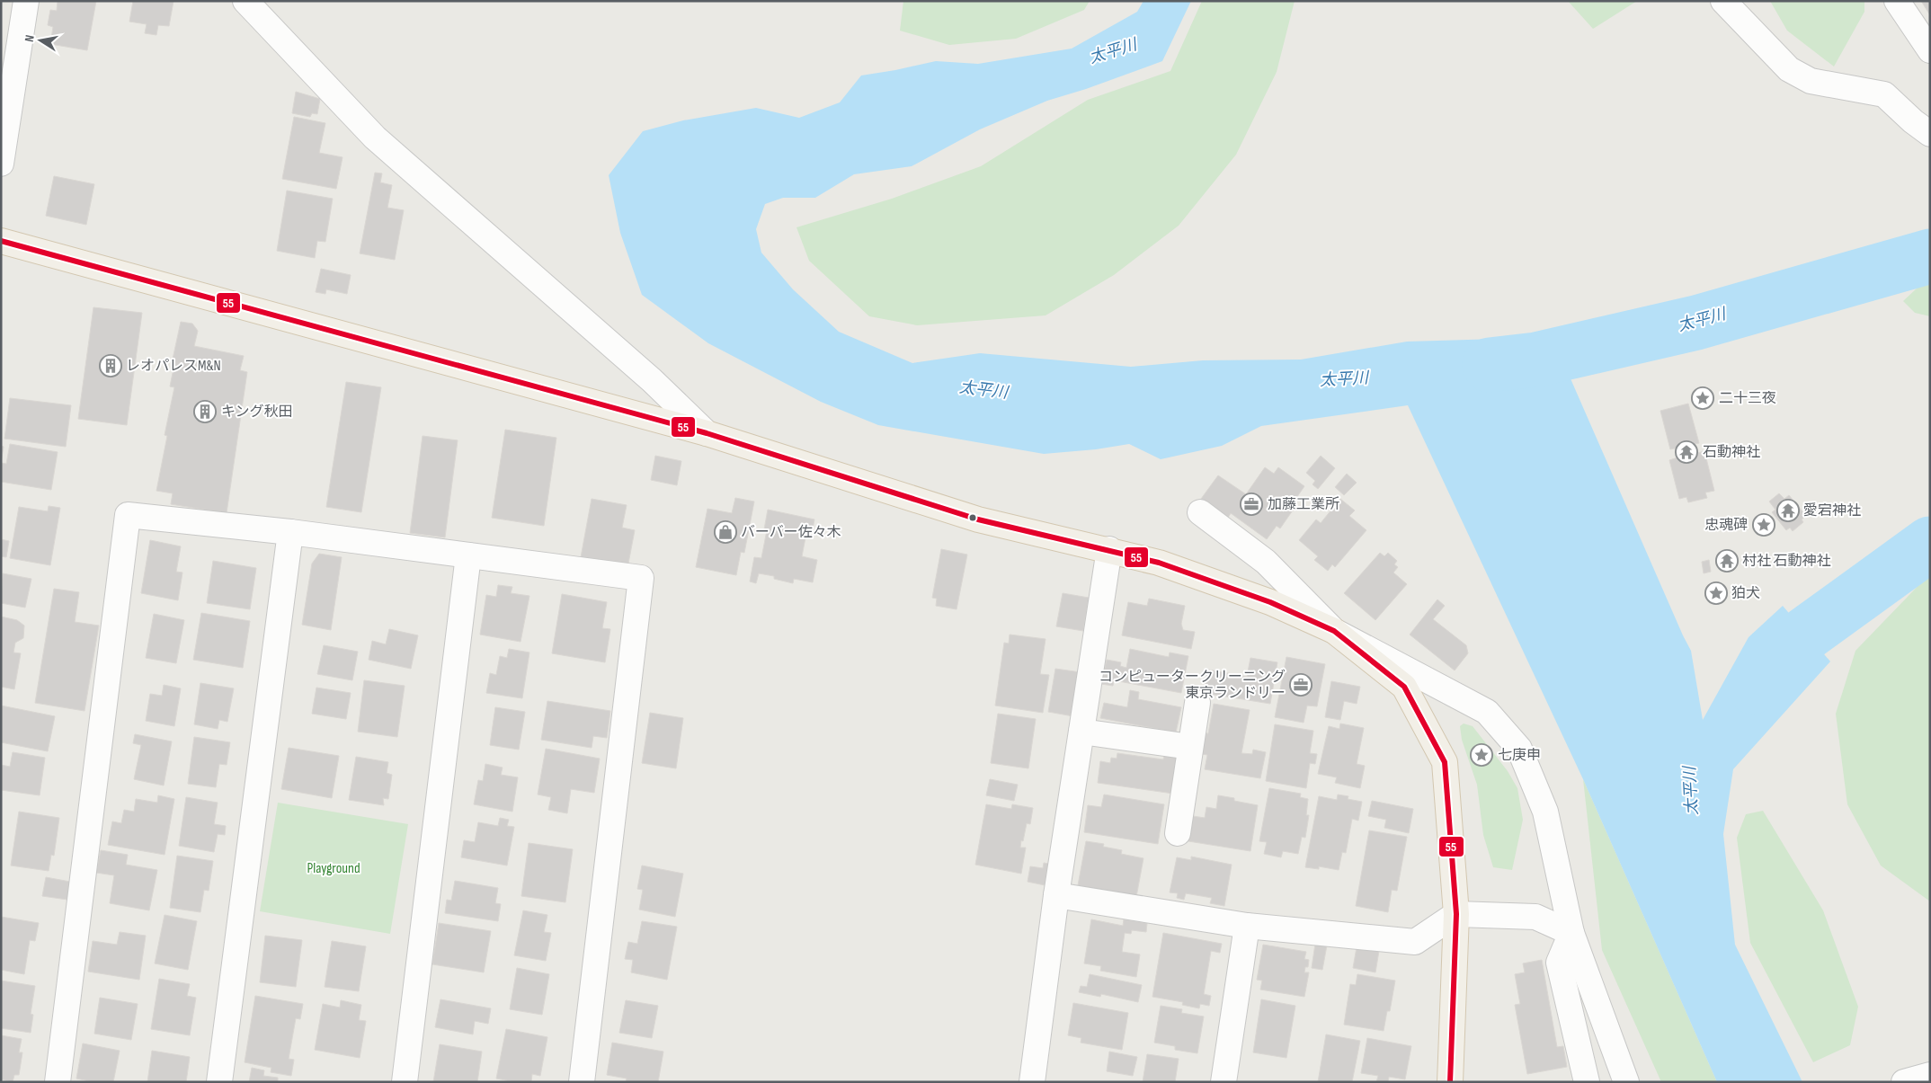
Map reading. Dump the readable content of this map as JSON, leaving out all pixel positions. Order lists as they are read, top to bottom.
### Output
{
  "water": ["太平川"],
  "parks": ["Playground"],
  "places": {
    "building": ["レオパレスM&N", "キング秋田"],
    "place": [
      "二十三夜",
      "忠魂碑",
      "狛犬",
      "七庚申"
    ],
    "temple": ["石動神社", "愛宕神社", "村社 石動神社"],
    "office": ["加藤工業所", "コンピュータークリーニング 東京ランドリー"],
    "shop": ["バーバー佐々木"]
  },
  "lines": ["transit line 55"],
  "north": "left"
}
